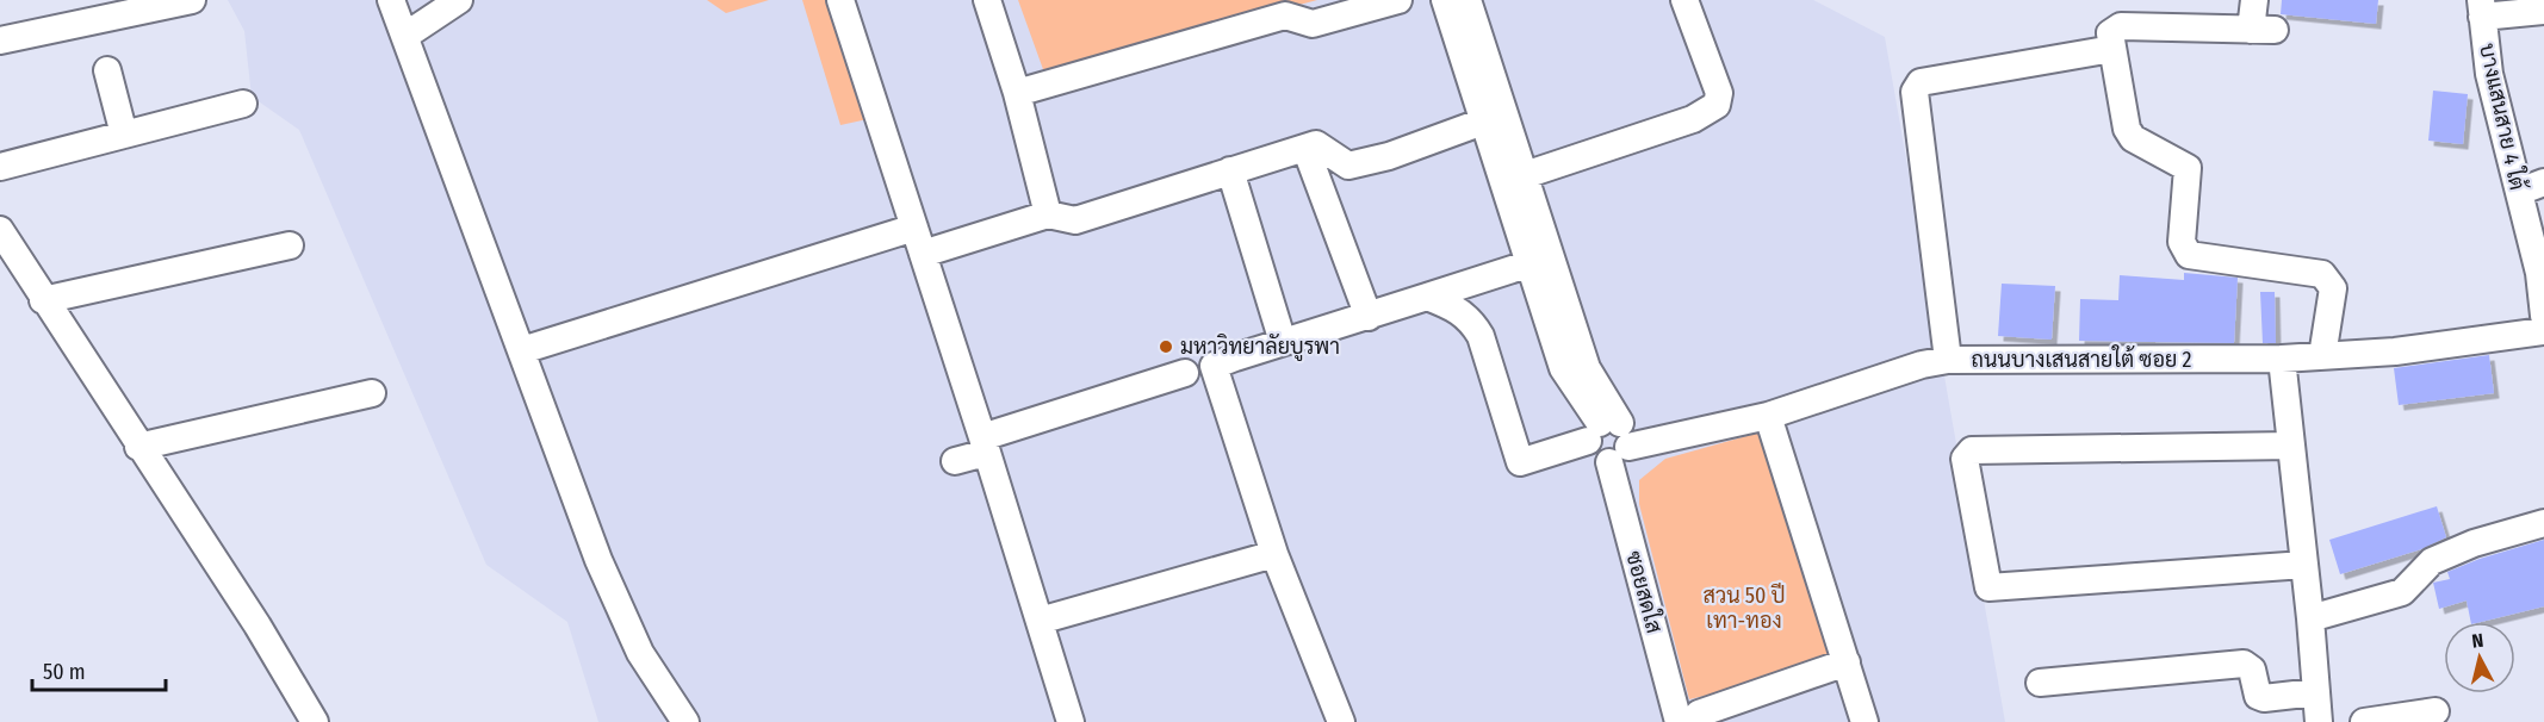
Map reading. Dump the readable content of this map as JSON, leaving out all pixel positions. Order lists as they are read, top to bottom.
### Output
{
  "streets": {
    "street": ["บางแสนสาย 4 ใต้", "ถนนบางเสนสายใต้ ซอย 2", "ซอยสดใส"]
  },
  "crossings": [
    ["ถนนบางเสนสายใต้ ซอย 2", "ซอยสดใส"]
  ],
  "parks": ["สวน 50 ปี เทา-ทอง"],
  "places": ["มหาวิทยาลัยบูรพา"],
  "scale_bar": "50 m",
  "north": "top"
}
